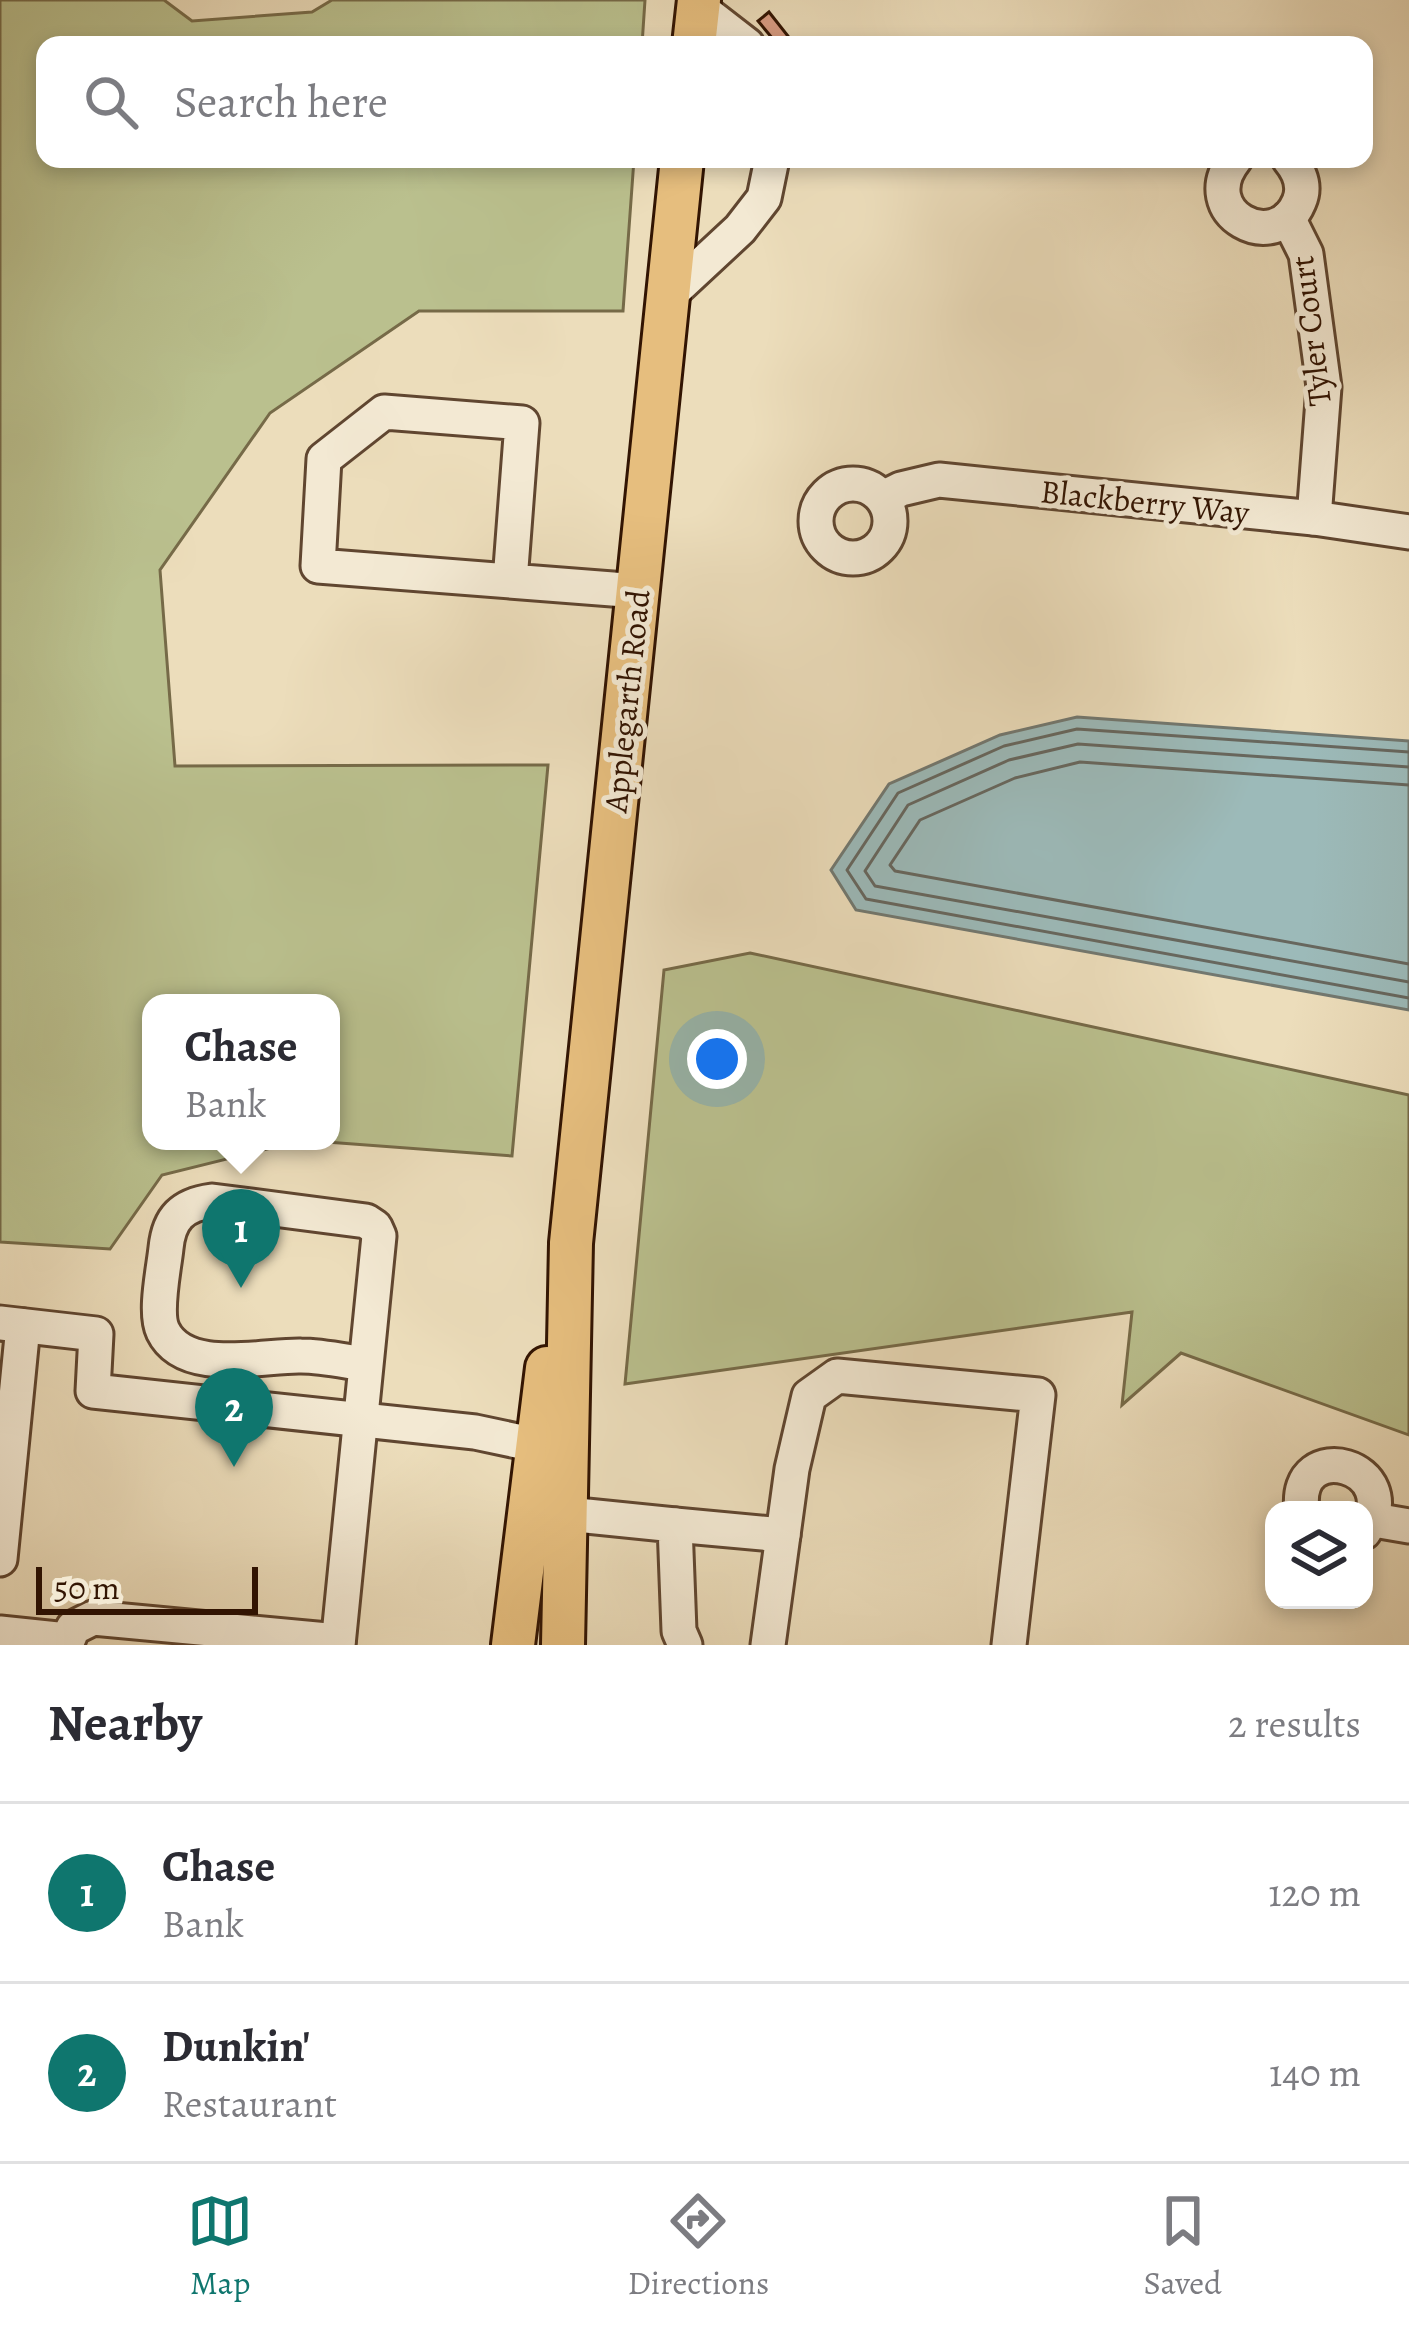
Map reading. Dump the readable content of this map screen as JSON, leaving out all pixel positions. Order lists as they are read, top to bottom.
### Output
{
  "streets": {
    "main road": ["Applegarth Road"],
    "street": ["Tyler Court", "Blackberry Way"]
  },
  "crossings": [
    ["Tyler Court", "Blackberry Way"]
  ],
  "scale_bar": "50 m",
  "page": {
    "search": "Search here",
    "popup": ["Chase", "Bank"],
    "pins": ["1", "2"],
    "scale": "50 m",
    "heading": ["Nearby", "2 results"],
    "list": [
      {
        "mark": "1",
        "name": "Chase",
        "note": "Bank",
        "value": "120 m"
      },
      {
        "mark": "2",
        "name": "Dunkin'",
        "note": "Restaurant",
        "value": "140 m"
      }
    ],
    "nav": ["Map", "Directions", "Saved"]
  }
}
